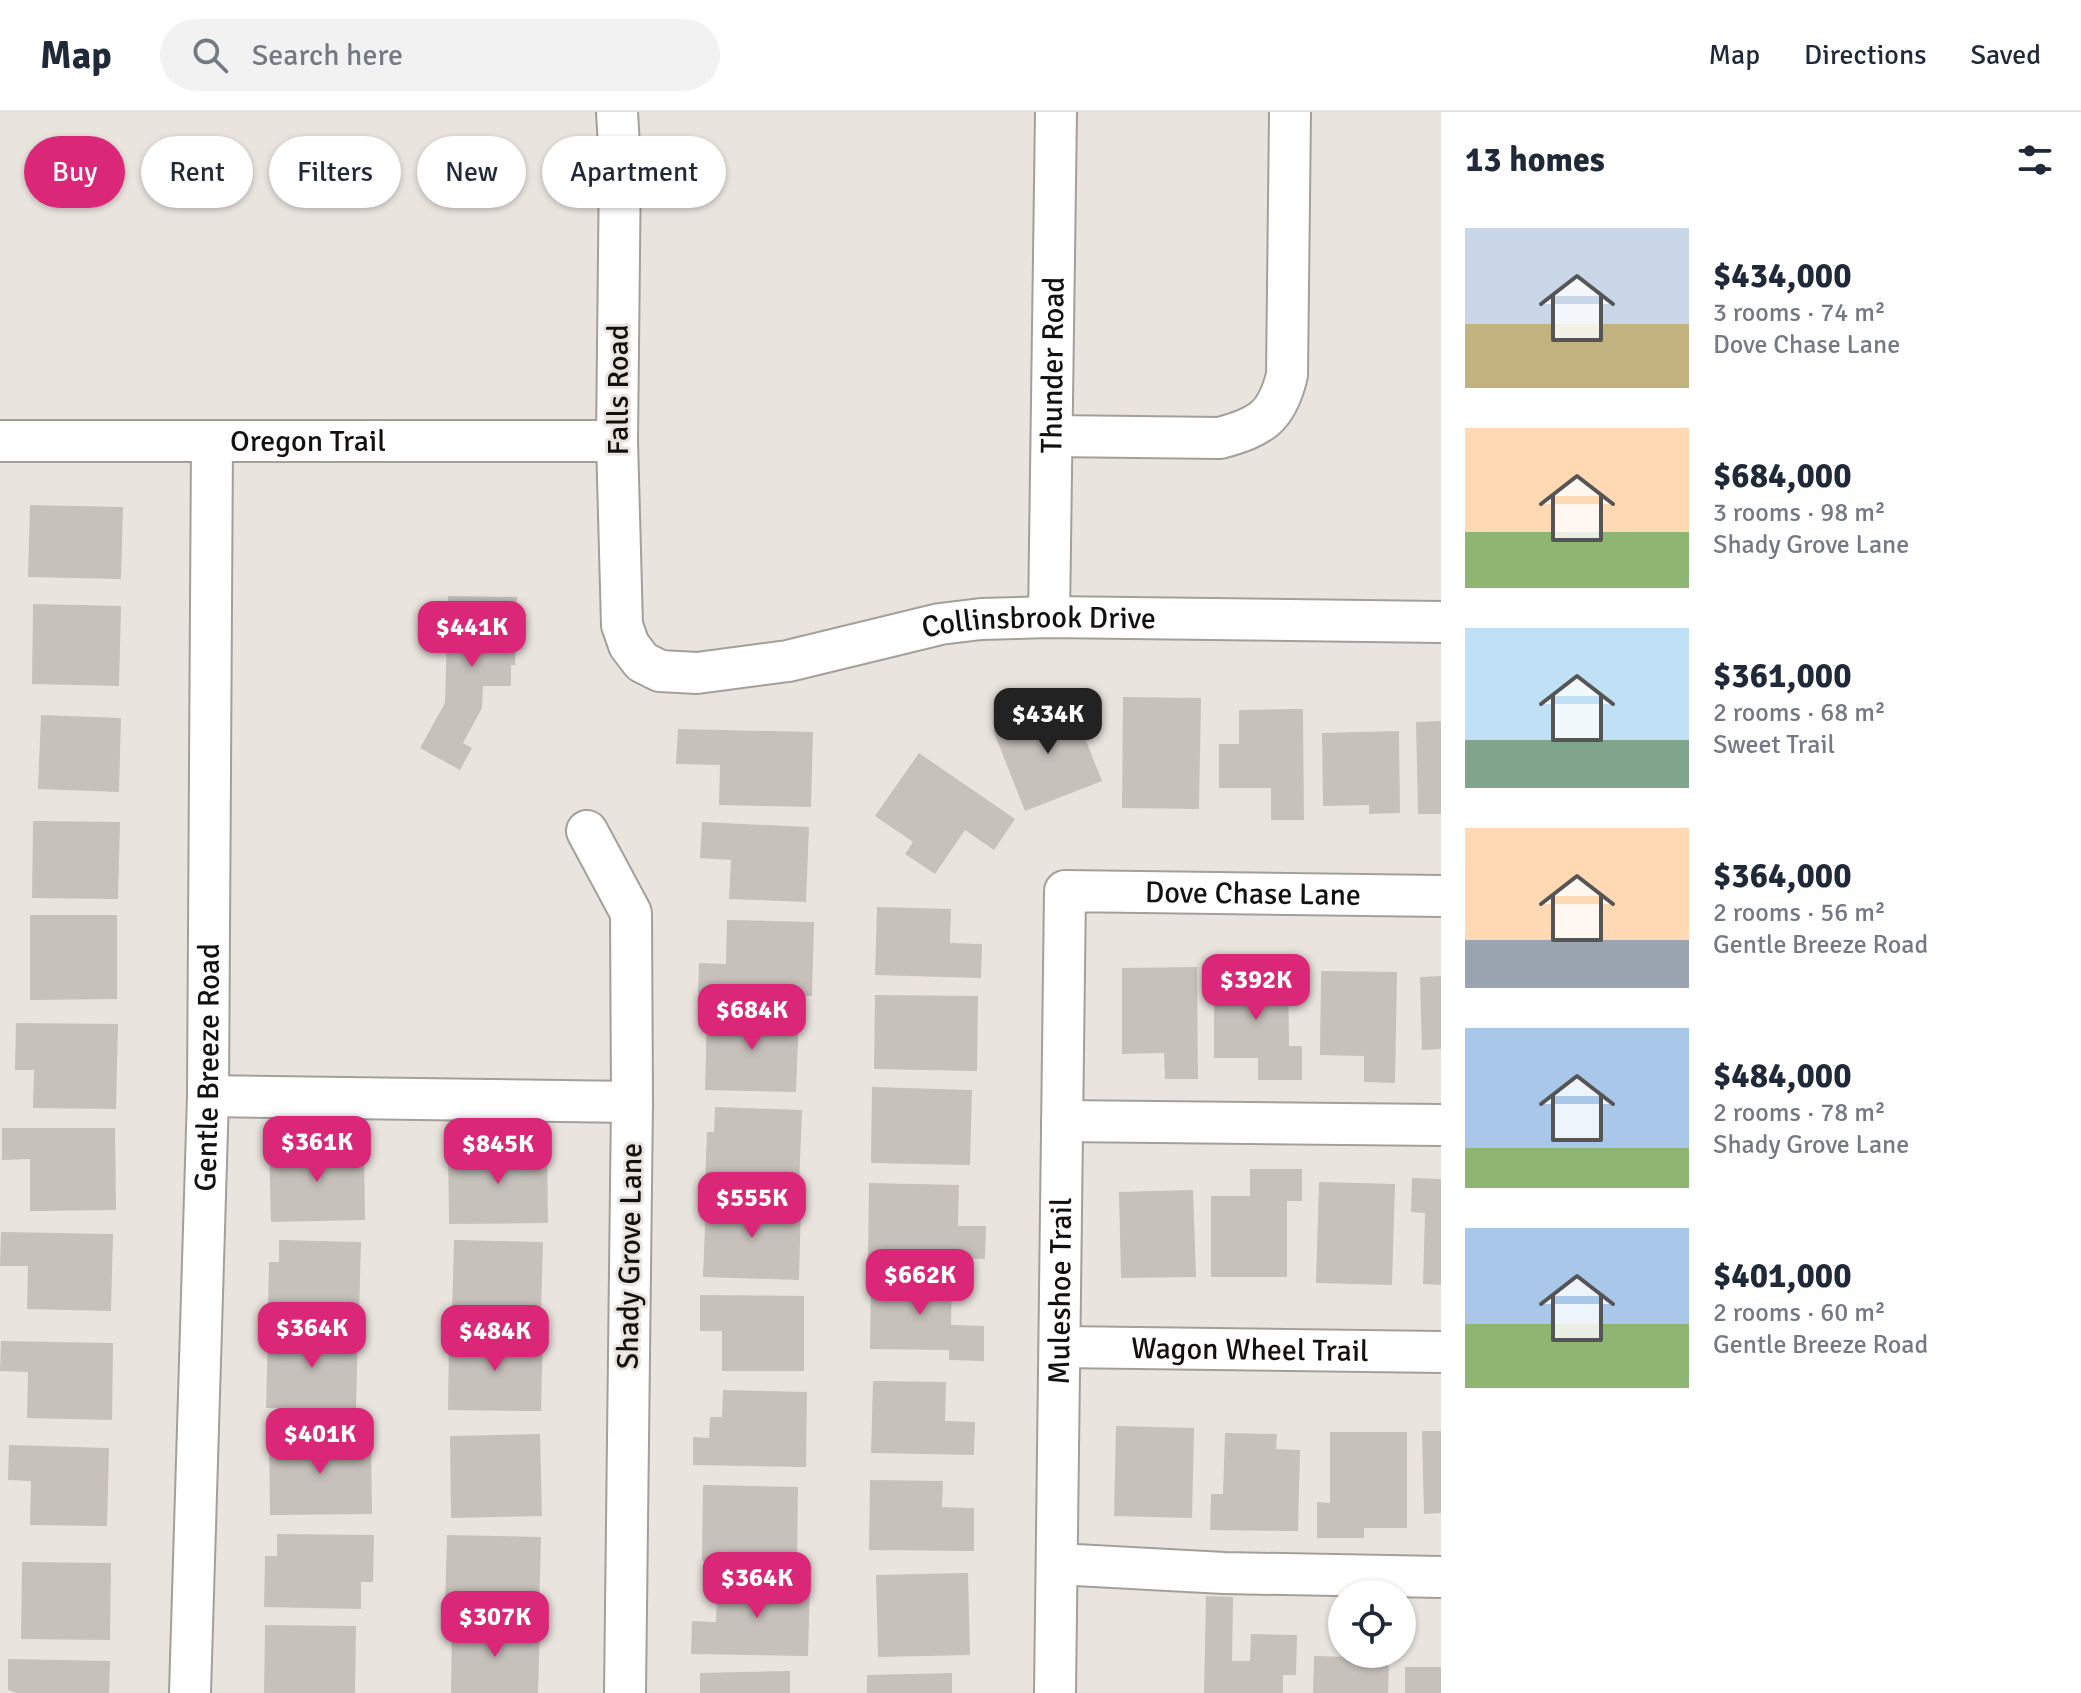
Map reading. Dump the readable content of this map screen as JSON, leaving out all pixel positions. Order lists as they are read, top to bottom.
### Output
{
  "streets": {
    "street": [
      "Thunder Road",
      "Falls Road",
      "Oregon Trail",
      "Collinsbrook Drive",
      "Dove Chase Lane",
      "Gentle Breeze Road",
      "Shady Grove Lane",
      "Muleshoe Trail",
      "Wagon Wheel Trail"
    ]
  },
  "crossings": [
    ["Thunder Road", "Collinsbrook Drive"],
    ["Falls Road", "Oregon Trail"],
    ["Falls Road", "Collinsbrook Drive"],
    ["Oregon Trail", "Gentle Breeze Road"],
    ["Dove Chase Lane", "Muleshoe Trail"],
    ["Muleshoe Trail", "Wagon Wheel Trail"]
  ],
  "page": {
    "header": "Map",
    "search": "Search here",
    "nav": ["Map", "Directions", "Saved"],
    "heading": "13 homes",
    "chip": [
      "Buy",
      "Rent",
      "Filters",
      "New",
      "Apartment"
    ],
    "list": [
      {
        "name": "$434,000",
        "note": "3 rooms · 74 m² · Dove Chase Lane"
      },
      {
        "name": "$684,000",
        "note": "3 rooms · 98 m² · Shady Grove Lane"
      },
      {
        "name": "$361,000",
        "note": "2 rooms · 68 m² · Sweet Trail"
      },
      {
        "name": "$364,000",
        "note": "2 rooms · 56 m² · Gentle Breeze Road"
      },
      {
        "name": "$484,000",
        "note": "2 rooms · 78 m² · Shady Grove Lane"
      },
      {
        "name": "$401,000",
        "note": "2 rooms · 60 m² · Gentle Breeze Road"
      }
    ],
    "price": [
      "$441K",
      "$434K",
      "$392K",
      "$684K",
      "$361K",
      "$845K",
      "$555K",
      "$662K",
      "$364K",
      "$484K",
      "$401K",
      "$364K",
      "$307K"
    ]
  }
}
